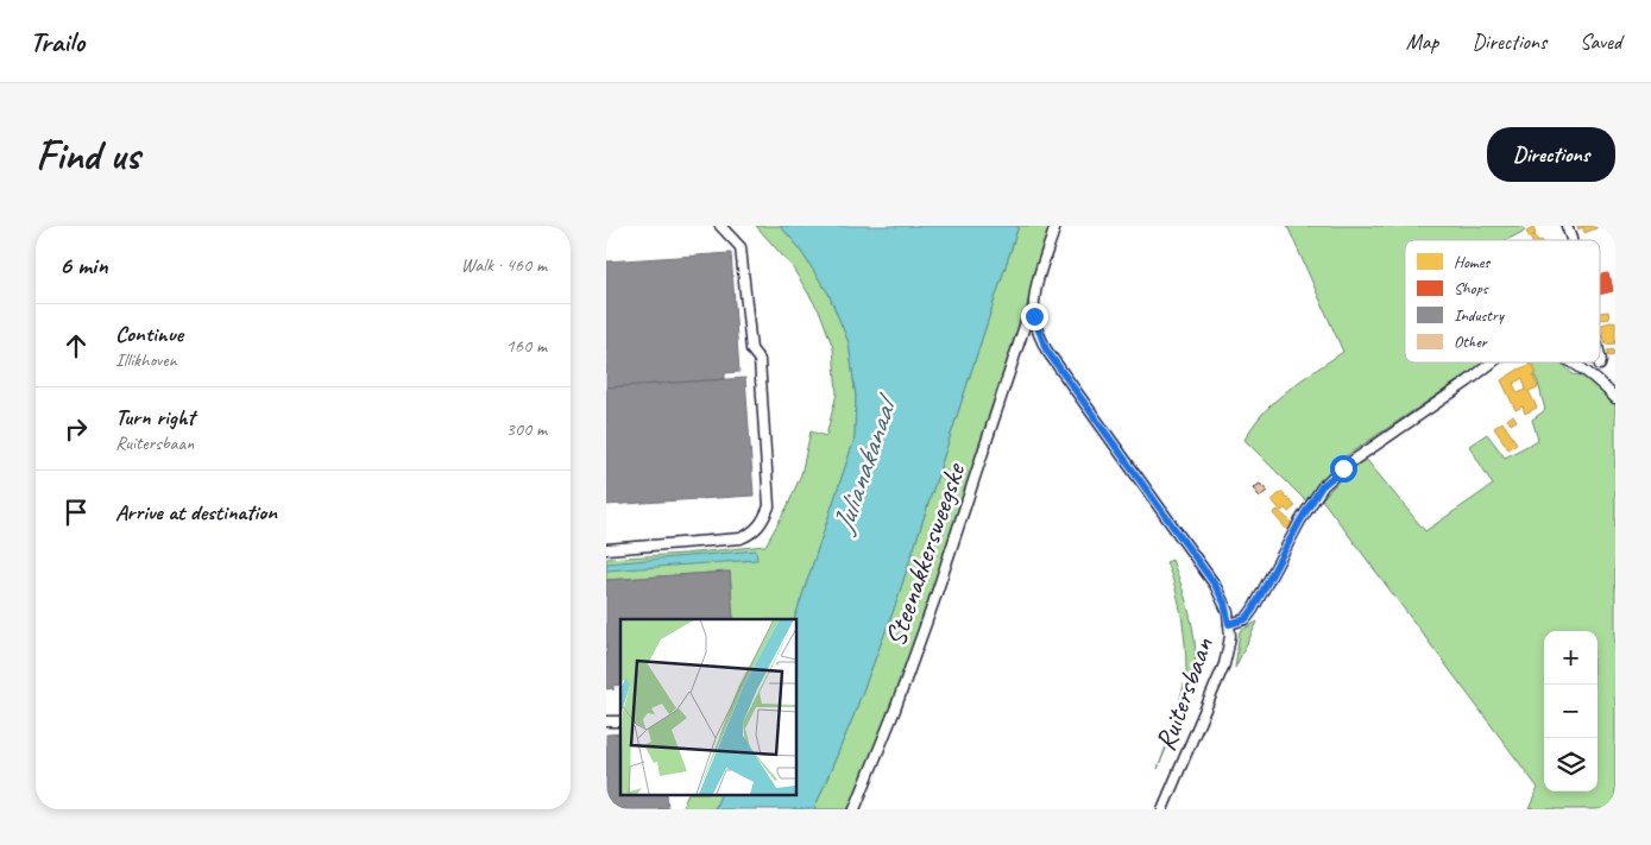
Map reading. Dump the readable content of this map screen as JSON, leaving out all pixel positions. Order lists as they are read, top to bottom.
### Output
{
  "streets": {
    "street": ["Steenakkersweegske", "Ruitersbaan"]
  },
  "crossings": [
    ["Steenakkersweegske", "Ruitersbaan"]
  ],
  "water": ["Julianakanaal"],
  "legend": [
    "Homes",
    "Shops",
    "Industry",
    "Other"
  ],
  "page": {
    "header": "Trailo",
    "nav": ["Map", "Directions", "Saved"],
    "buttons": "Directions",
    "title": "Find us",
    "heading": ["6 min", "Walk · 460 m"],
    "list": [
      ["Continue", "Illikhoven", "160 m"],
      ["Turn right", "Ruitersbaan", "300 m"],
      "Arrive at destination"
    ],
    "map_buttons": ["+", "−"]
  }
}
